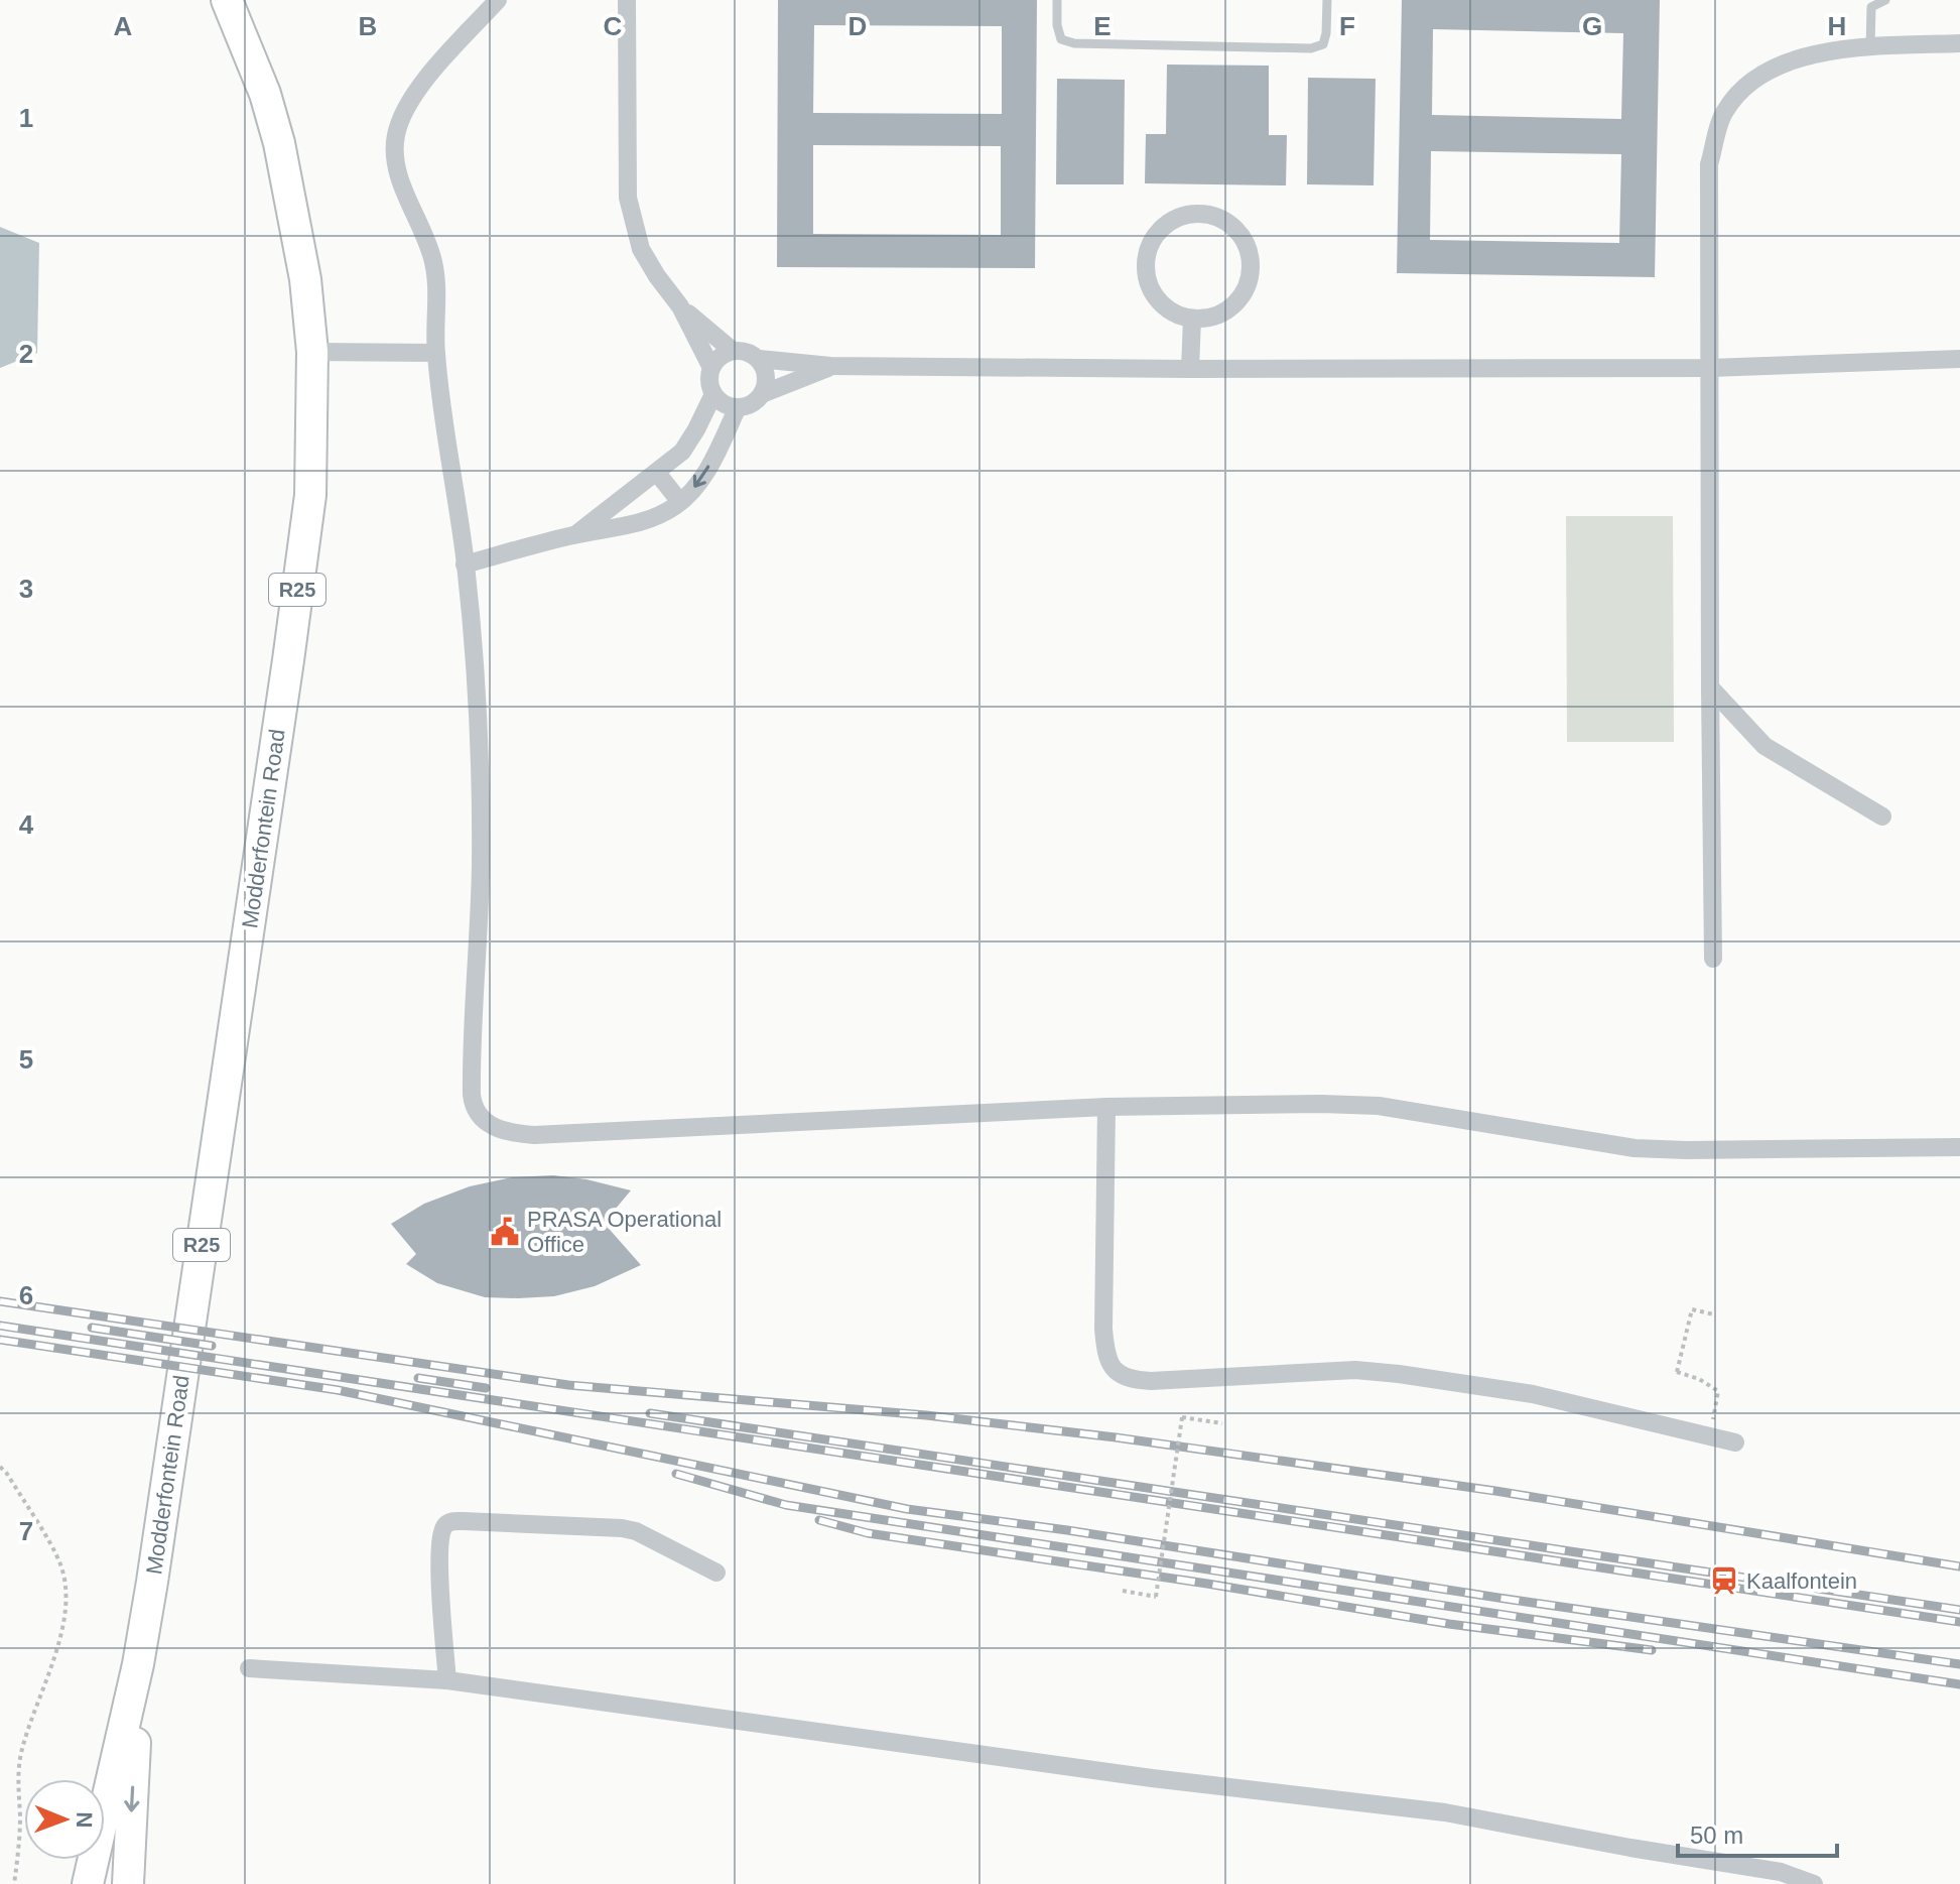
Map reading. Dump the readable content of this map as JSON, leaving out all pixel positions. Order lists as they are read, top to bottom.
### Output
{
  "streets": {
    "main road": ["R25", "Modderfontein Road"]
  },
  "places": {
    "public building": ["PRASA Operational Office"],
    "station": ["Kaalfontein"]
  },
  "scale_bar": "50 m",
  "north": "right",
  "grid": {
    "columns": [
      "A",
      "B",
      "C",
      "D",
      "E",
      "F",
      "G",
      "H"
    ],
    "rows": [
      "1",
      "2",
      "3",
      "4",
      "5",
      "6",
      "7"
    ]
  }
}
